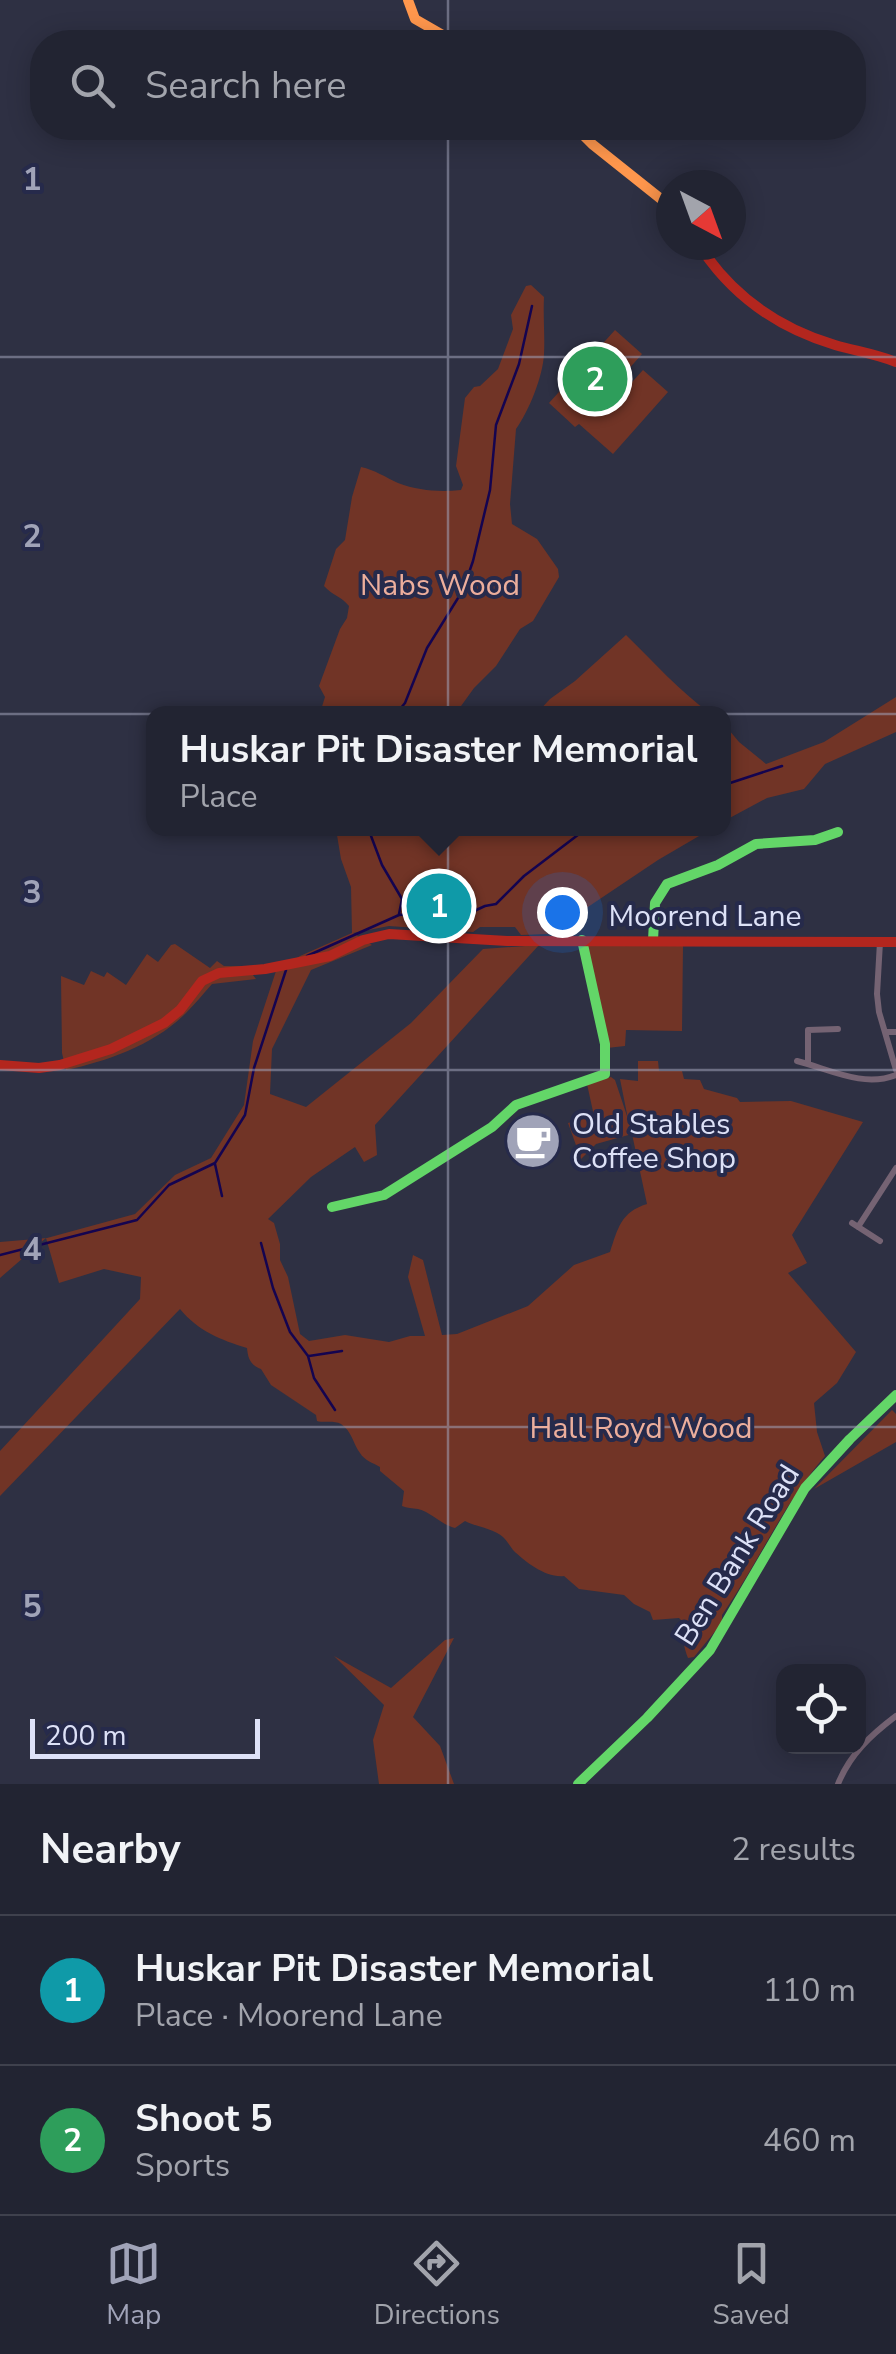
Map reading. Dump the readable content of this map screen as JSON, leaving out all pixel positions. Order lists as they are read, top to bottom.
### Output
{
  "streets": {
    "street": ["Moorend Lane", "Ben Bank Road"]
  },
  "parks": ["Nabs Wood", "Hall Royd Wood"],
  "places": {
    "cafe": ["Old Stables Coffee Shop"]
  },
  "scale_bar": "200 m",
  "north": "bottom right",
  "page": {
    "search": "Search here",
    "pins": ["2", "1"],
    "popup": ["Huskar Pit Disaster Memorial", "Place"],
    "scale": "200 m",
    "heading": ["Nearby", "2 results"],
    "list": [
      {
        "mark": "1",
        "name": "Huskar Pit Disaster Memorial",
        "note": "Place · Moorend Lane",
        "value": "110 m"
      },
      {
        "mark": "2",
        "name": "Shoot 5",
        "note": "Sports",
        "value": "460 m"
      }
    ],
    "nav": ["Map", "Directions", "Saved"]
  },
  "grid": {
    "rows": [
      "1",
      "2",
      "3",
      "4",
      "5"
    ]
  }
}
